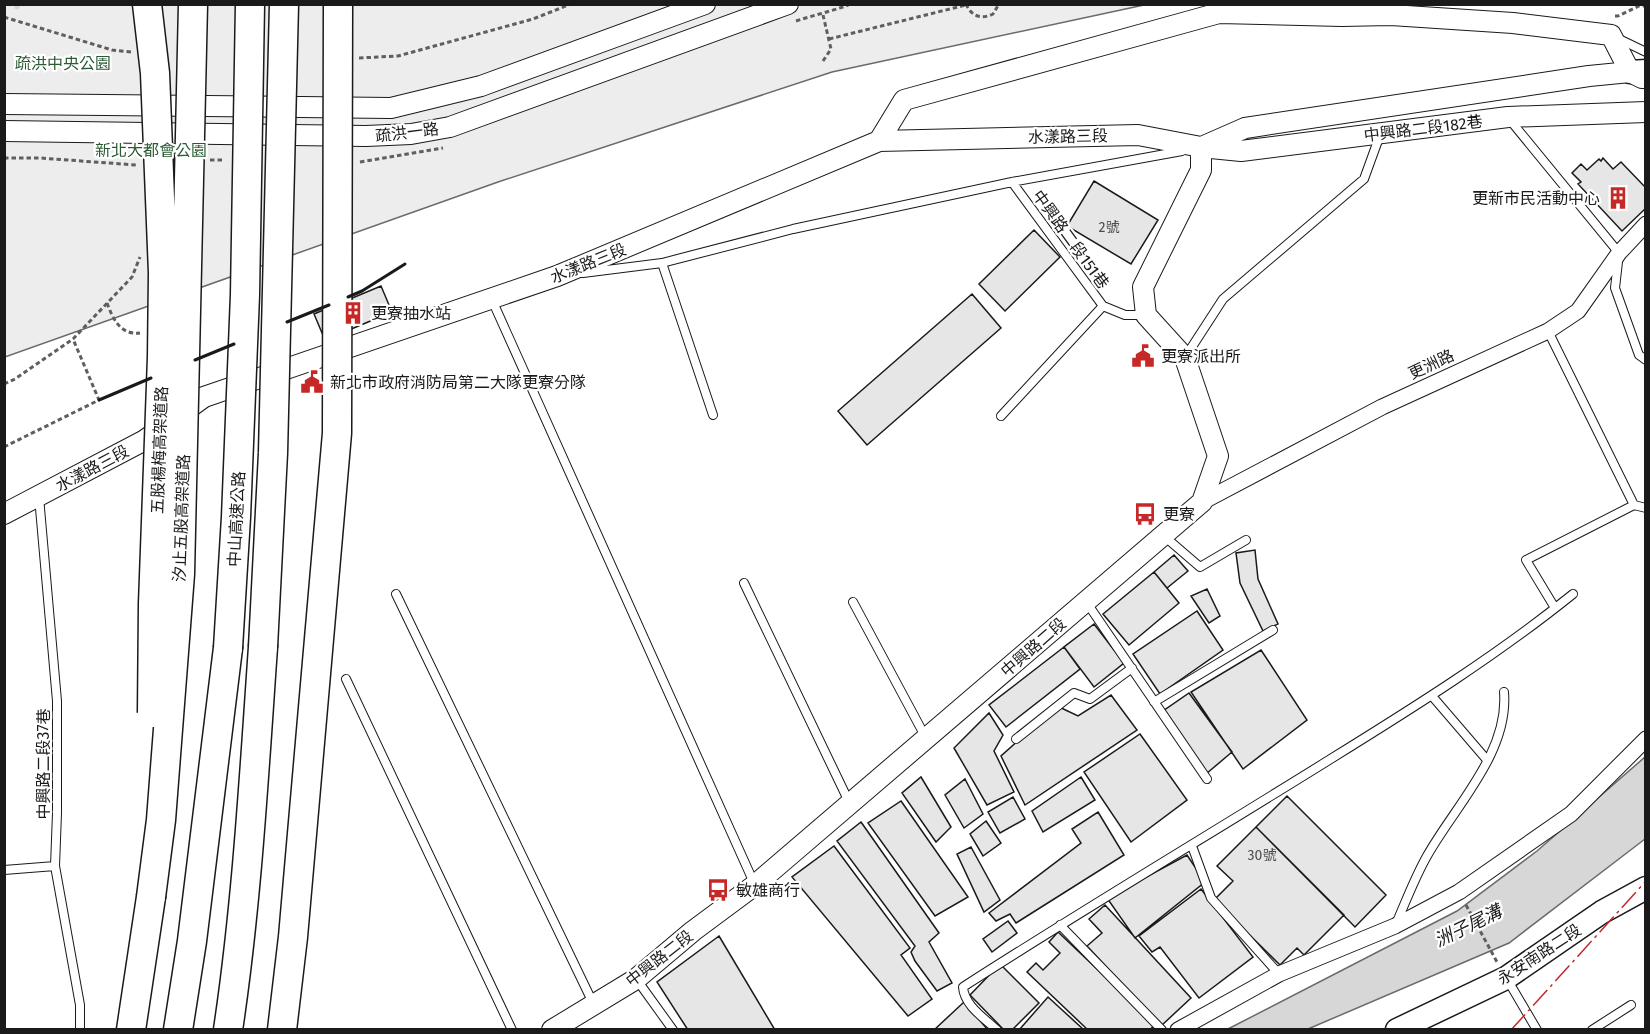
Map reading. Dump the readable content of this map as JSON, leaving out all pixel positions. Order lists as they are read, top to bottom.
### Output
{
  "streets": {
    "highway": ["五股楊梅高架道路", "汐止五股高架道路", "中山高速公路"],
    "main road": ["永安南路二段"],
    "street": [
      "中興路二段182巷",
      "疏洪一路",
      "水漾路三段",
      "更洲路",
      "中興路二段"
    ],
    "lane": ["中興路二段151巷", "中興路二段37巷"]
  },
  "crossings": [
    ["中興路二段182巷", "水漾路三段"],
    ["水漾路三段", "中興路二段37巷"],
    ["更洲路", "中興路二段"],
    ["五股楊梅高架道路", "汐止五股高架道路"]
  ],
  "water": ["洲子尾溝"],
  "parks": ["疏洪中央公園", "新北大都會公園"],
  "places": {
    "building": ["更新市民活動中心", "更寮抽水站"],
    "public building": ["更寮派出所", "新北市政府消防局第二大隊更寮分隊"],
    "bus stop": ["更寮", "敏雄商行"]
  },
  "house_numbers": ["2號", "30號"]
}
